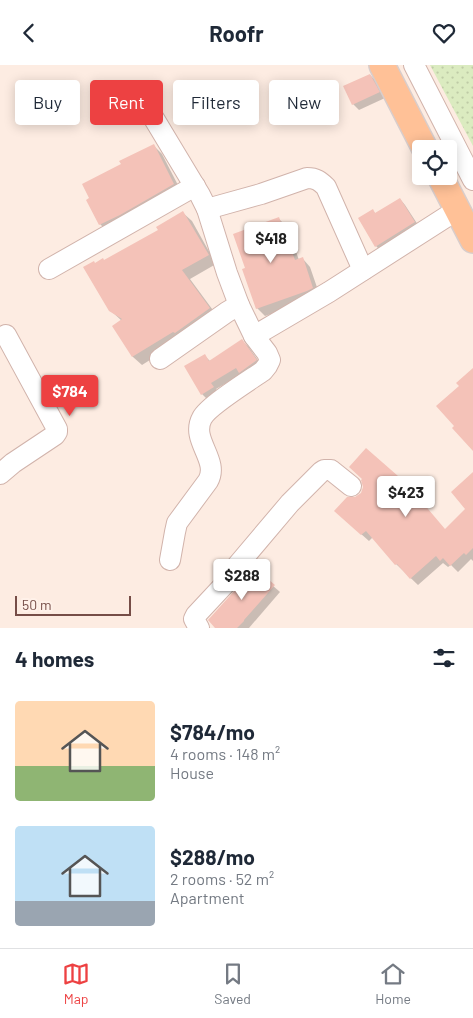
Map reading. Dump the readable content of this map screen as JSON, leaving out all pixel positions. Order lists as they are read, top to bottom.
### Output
{
  "scale_bar": "50 m",
  "page": {
    "header": "Roofr",
    "chip": [
      "Buy",
      "Rent",
      "Filters",
      "New"
    ],
    "price": [
      "$418",
      "$784",
      "$423",
      "$288"
    ],
    "scale": "50 m",
    "heading": "4 homes",
    "list": [
      {
        "name": "$784/mo",
        "note": "4 rooms · 148 m² · House"
      },
      {
        "name": "$288/mo",
        "note": "2 rooms · 52 m² · Apartment"
      }
    ],
    "tabs": ["Map", "Saved", "Home"]
  }
}
